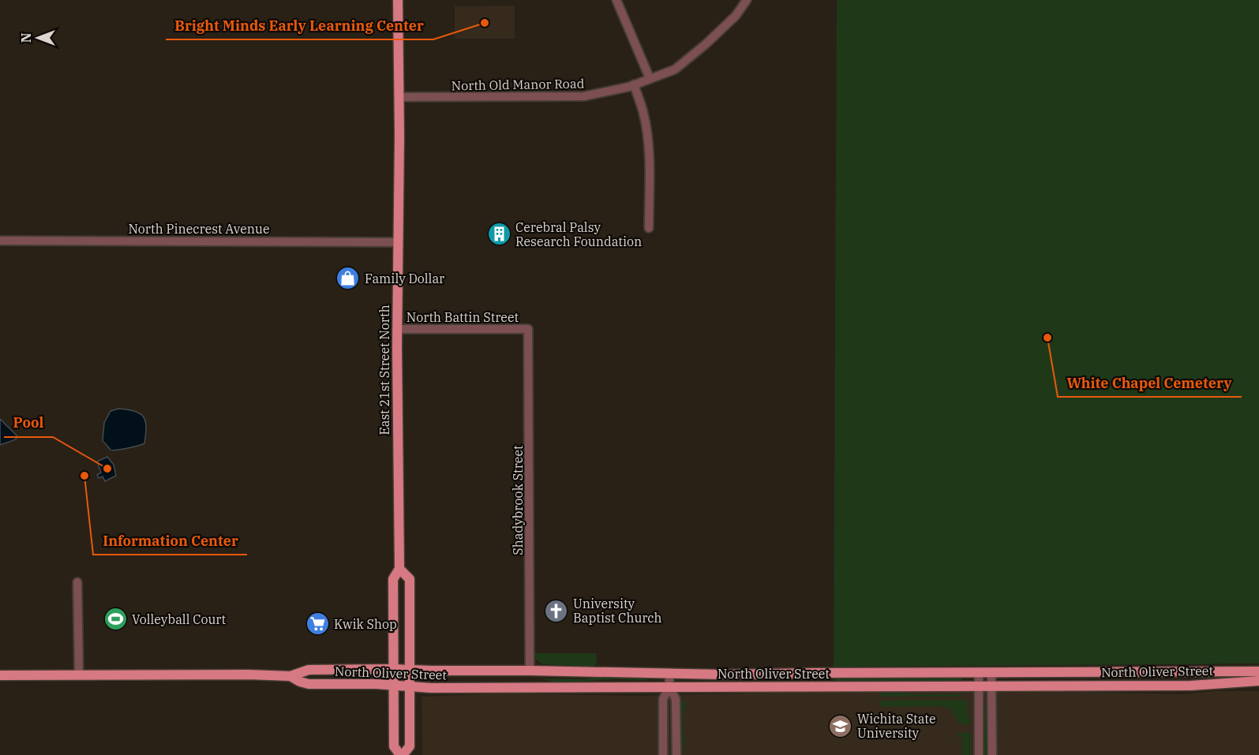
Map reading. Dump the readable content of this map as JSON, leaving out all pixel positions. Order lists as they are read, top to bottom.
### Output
{
  "streets": {
    "main road": ["East 21st Street North", "North Oliver Street"],
    "street": [
      "North Old Manor Road",
      "North Pinecrest Avenue",
      "North Battin Street",
      "Shadybrook Street"
    ]
  },
  "crossings": [
    ["North Old Manor Road", "East 21st Street North"],
    ["North Pinecrest Avenue", "East 21st Street North"],
    ["North Battin Street", "East 21st Street North"],
    ["North Battin Street", "Shadybrook Street"],
    ["East 21st Street North", "North Oliver Street"],
    ["Shadybrook Street", "North Oliver Street"]
  ],
  "places": {
    "other": [
      "Bright Minds Early Learning Center",
      "White Chapel Cemetery",
      "Pool",
      "Information Center"
    ],
    "building": ["Cerebral Palsy Research Foundation"],
    "shop": ["Family Dollar"],
    "church": ["University Baptist Church"],
    "sports": ["Volleyball Court"],
    "supermarket": ["Kwik Shop"],
    "school or university": ["Wichita State University"]
  },
  "north": "left"
}
